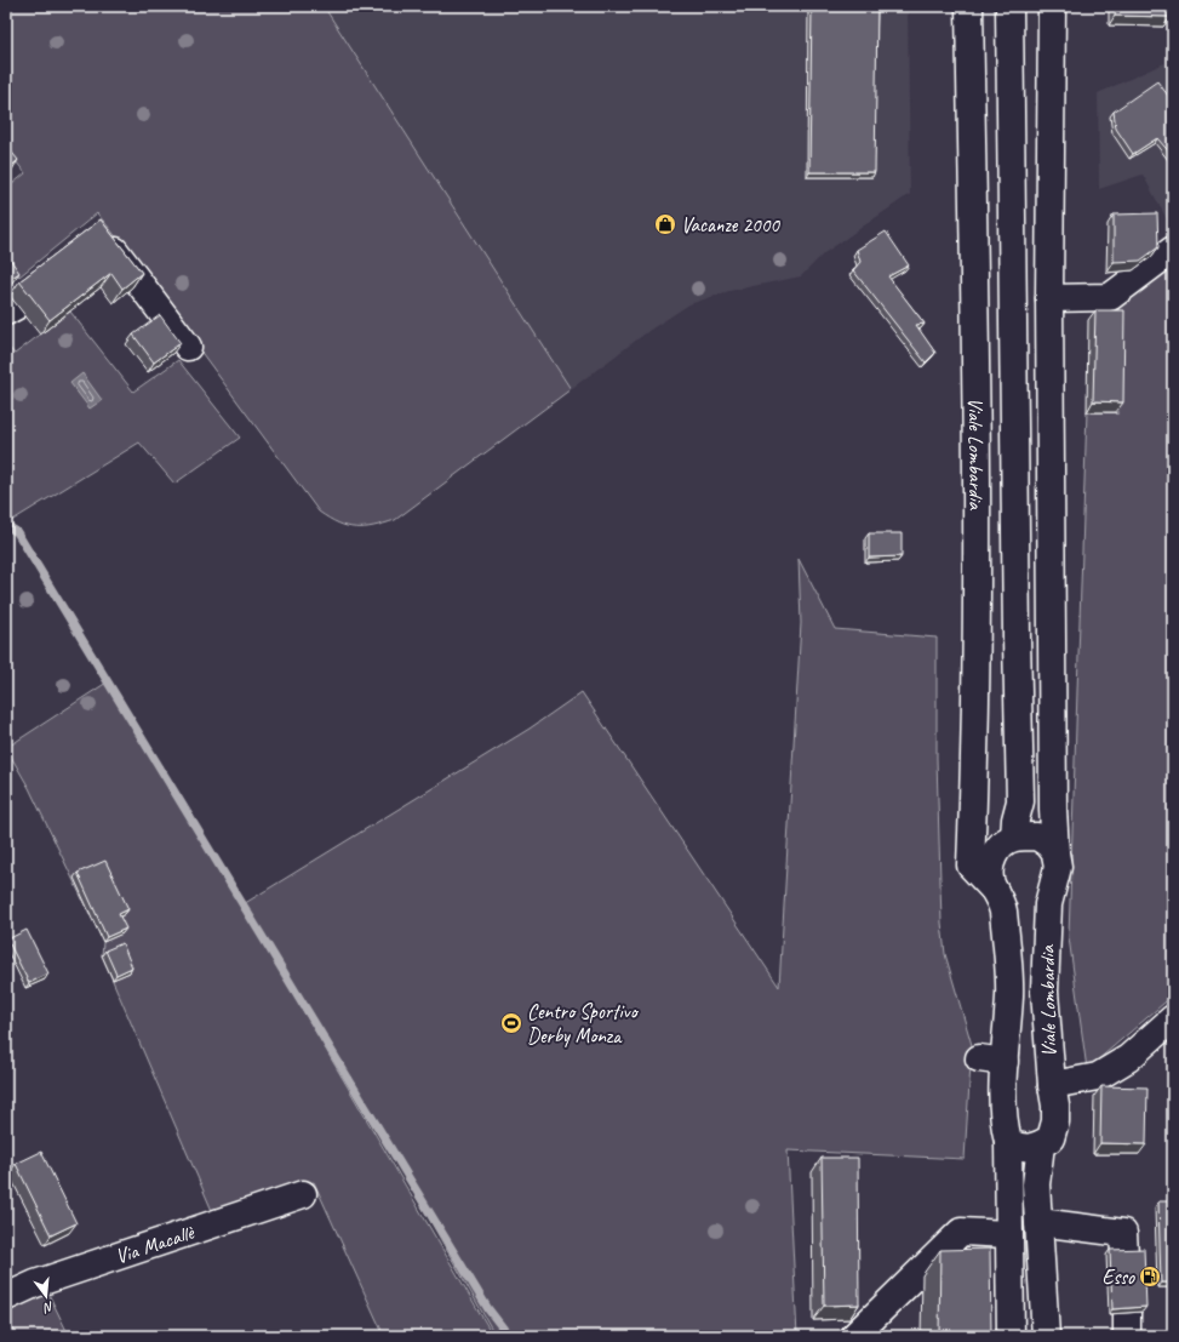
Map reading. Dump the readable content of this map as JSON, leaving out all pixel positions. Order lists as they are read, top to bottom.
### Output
{
  "streets": {
    "main road": ["Viale Lombardia", "Via Macallè"]
  },
  "places": {
    "shop": ["Vacanze 2000"],
    "sports": ["Centro Sportivo Derby Monza"],
    "fuel station": ["Esso"]
  },
  "north": "bottom"
}
